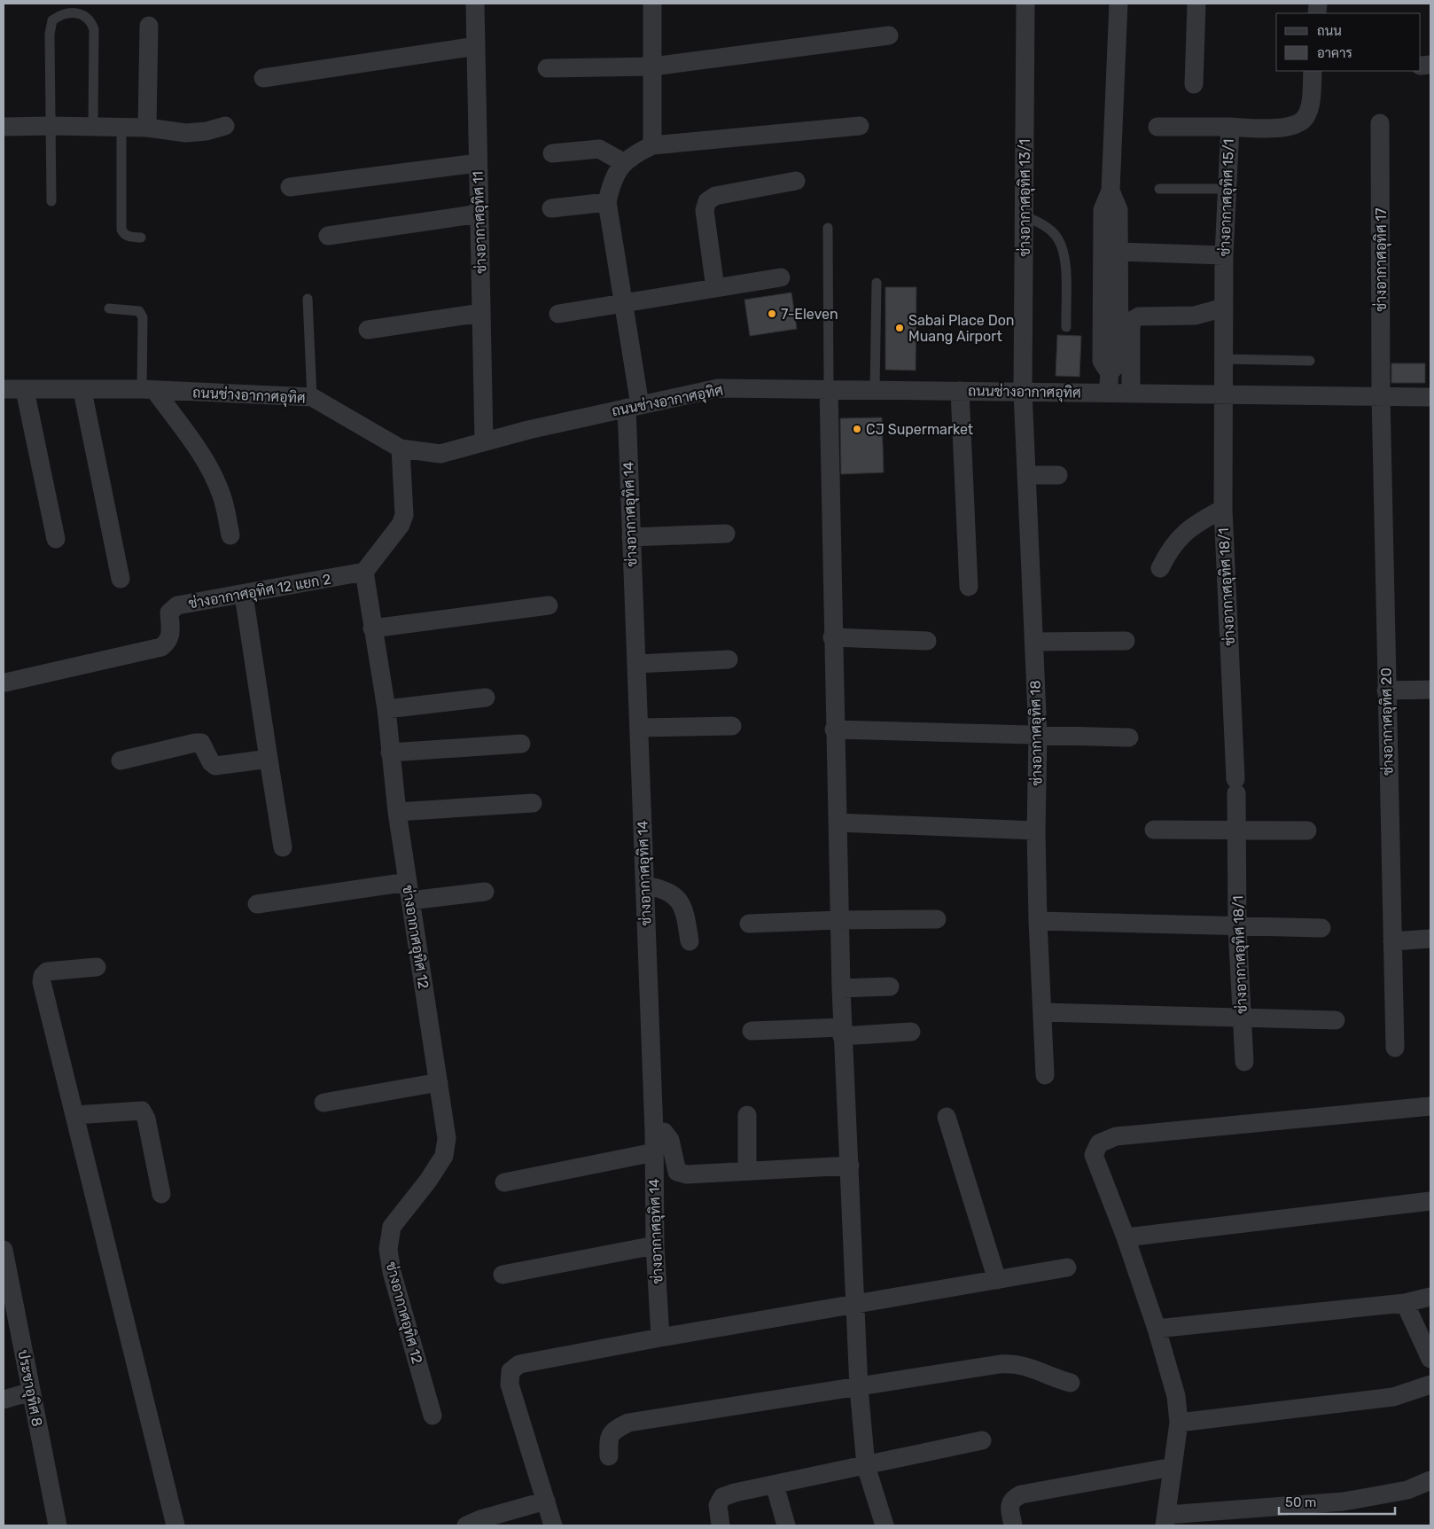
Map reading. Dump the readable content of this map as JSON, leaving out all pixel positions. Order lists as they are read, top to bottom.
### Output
{
  "streets": {
    "street": [
      "ช่างอากาศอุทิศ 13/1",
      "ช่างอากาศอุทิศ 15/1",
      "ช่างอากาศอุทิศ 11",
      "ช่างอากาศอุทิศ 17",
      "ถนนช่างอากาศอุทิศ",
      "ช่างอากาศอุทิศ 14",
      "ช่างอากาศอุทิศ 18/1",
      "ช่างอากาศอุทิศ 12 แยก 2",
      "ช่างอากาศอุทิศ 20",
      "ช่างอากาศอุทิศ 18",
      "ช่างอากาศอุทิศ 12",
      "ประชาอุทิศ 8"
    ]
  },
  "crossings": [
    ["ช่างอากาศอุทิศ 13/1", "ถนนช่างอากาศอุทิศ"],
    ["ช่างอากาศอุทิศ 13/1", "ช่างอากาศอุทิศ 18"],
    ["ช่างอากาศอุทิศ 15/1", "ถนนช่างอากาศอุทิศ"],
    ["ช่างอากาศอุทิศ 15/1", "ช่างอากาศอุทิศ 18/1"],
    ["ช่างอากาศอุทิศ 11", "ถนนช่างอากาศอุทิศ"],
    ["ช่างอากาศอุทิศ 17", "ถนนช่างอากาศอุทิศ"],
    ["ช่างอากาศอุทิศ 17", "ช่างอากาศอุทิศ 20"],
    ["ถนนช่างอากาศอุทิศ", "ช่างอากาศอุทิศ 14"],
    ["ถนนช่างอากาศอุทิศ", "ช่างอากาศอุทิศ 18/1"],
    ["ถนนช่างอากาศอุทิศ", "ช่างอากาศอุทิศ 20"],
    ["ถนนช่างอากาศอุทิศ", "ช่างอากาศอุทิศ 18"],
    ["ช่างอากาศอุทิศ 12 แยก 2", "ช่างอากาศอุทิศ 12"]
  ],
  "places": ["7-Eleven", "Sabai Place Don Muang Airport", "CJ Supermarket"],
  "legend": ["ถนน", "อาคาร"],
  "scale_bar": "50 m"
}
